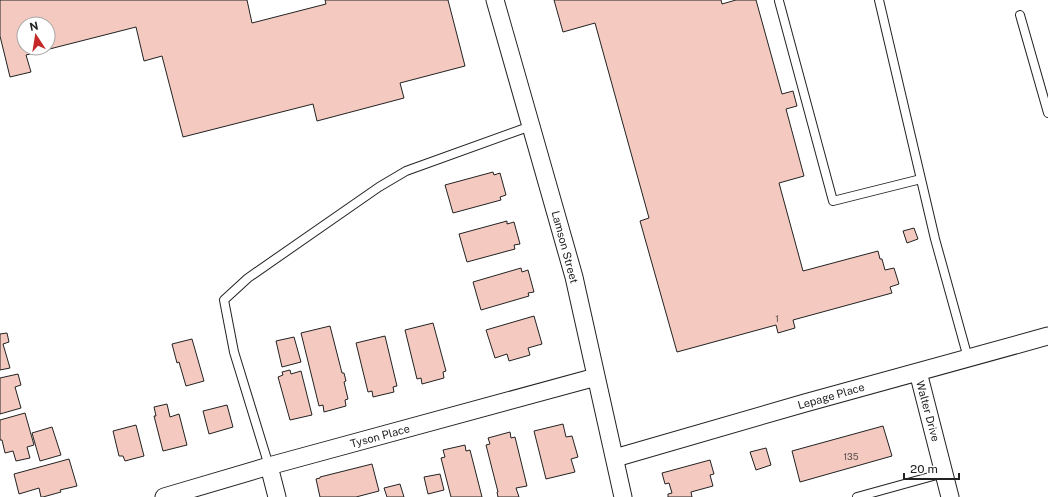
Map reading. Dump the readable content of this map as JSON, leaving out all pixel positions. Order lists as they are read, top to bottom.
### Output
{
  "streets": {
    "street": [
      "Lamson Street",
      "Lepage Place",
      "Walter Drive",
      "Tyson Place"
    ]
  },
  "crossings": [
    ["Lamson Street", "Lepage Place"],
    ["Lamson Street", "Tyson Place"],
    ["Lepage Place", "Walter Drive"]
  ],
  "house_numbers": ["1", "135"],
  "scale_bar": "20 m",
  "north": "top"
}
